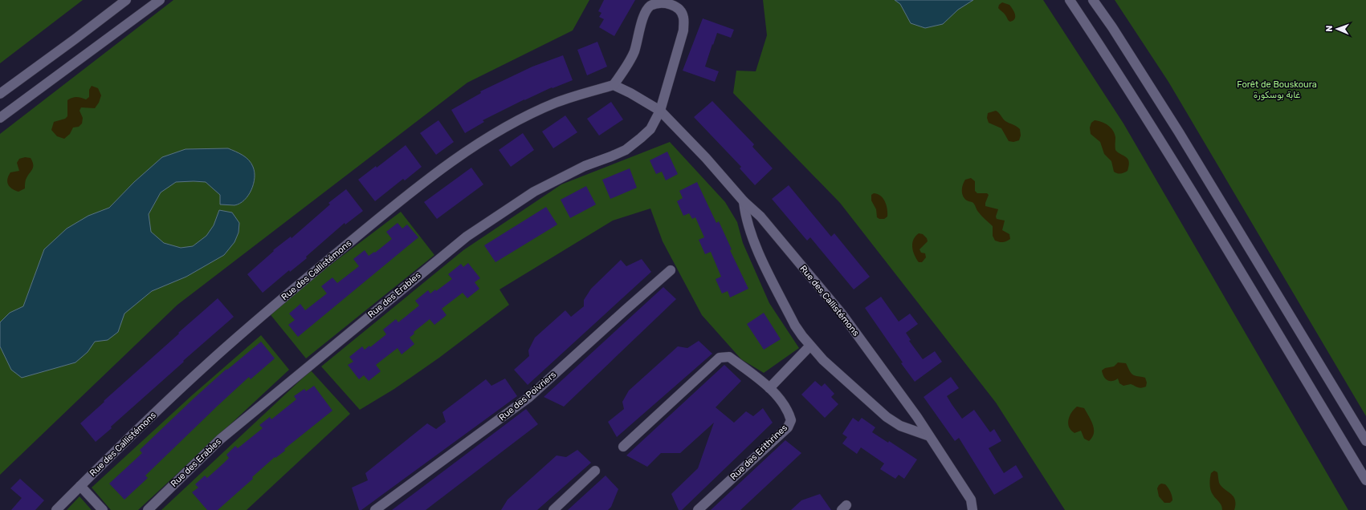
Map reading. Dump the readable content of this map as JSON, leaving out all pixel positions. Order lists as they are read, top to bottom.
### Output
{
  "streets": {
    "street": [
      "Rue des Callistémons",
      "Rue des Erables",
      "Rue des Poivriers",
      "Rue des Erithrines"
    ]
  },
  "crossings": [
    ["Rue des Callistémons", "Rue des Erables"]
  ],
  "parks": ["Forêt de Bouskoura غابة بوسكورة"],
  "north": "left"
}
